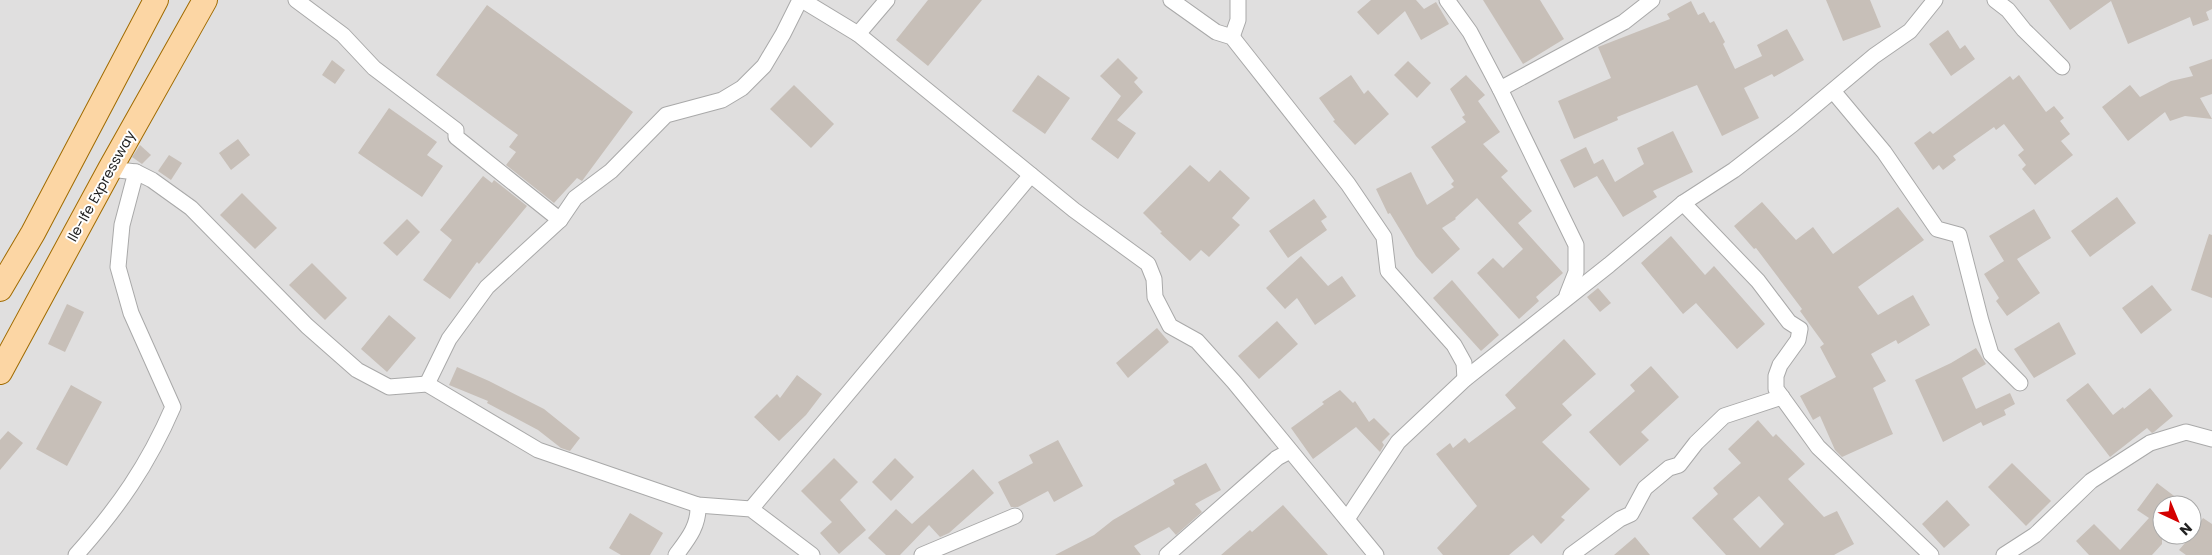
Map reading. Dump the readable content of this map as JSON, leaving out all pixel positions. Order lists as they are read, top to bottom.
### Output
{
  "streets": {
    "main road": ["Ile-Ife Expressway"]
  },
  "north": "bottom right"
}
